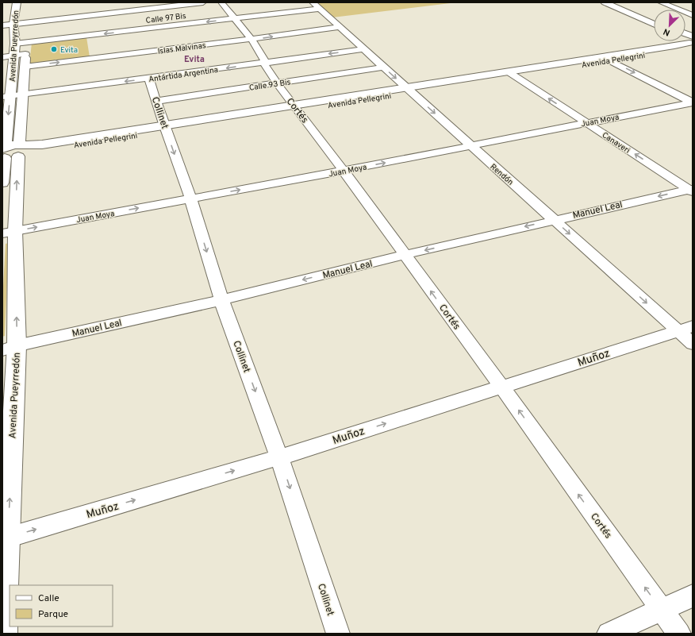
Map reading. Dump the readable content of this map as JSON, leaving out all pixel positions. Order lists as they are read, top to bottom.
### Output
{
  "streets": {
    "main road": ["Avenida Pueyrredón", "Avenida Pellegrini"],
    "street": [
      "Calle 97 Bis",
      "Islas Malvinas",
      "Antártida Argentina",
      "Calle 93 Bis",
      "Cortés",
      "Collinet",
      "Juan Moya",
      "Canaveri",
      "Rendón",
      "Manuel Leal",
      "Muñoz"
    ]
  },
  "crossings": [
    ["Calle 97 Bis", "Avenida Pueyrredón"],
    ["Calle 97 Bis", "Cortés"],
    ["Calle 97 Bis", "Rendón"],
    ["Avenida Pueyrredón", "Islas Malvinas"],
    ["Avenida Pueyrredón", "Avenida Pellegrini"],
    ["Avenida Pueyrredón", "Antártida Argentina"],
    ["Avenida Pueyrredón", "Juan Moya"],
    ["Avenida Pueyrredón", "Manuel Leal"],
    ["Avenida Pueyrredón", "Muñoz"],
    ["Islas Malvinas", "Cortés"],
    ["Islas Malvinas", "Rendón"],
    ["Avenida Pellegrini", "Cortés"],
    ["Avenida Pellegrini", "Collinet"],
    ["Avenida Pellegrini", "Canaveri"],
    ["Avenida Pellegrini", "Rendón"],
    ["Antártida Argentina", "Cortés"],
    ["Antártida Argentina", "Collinet"],
    ["Antártida Argentina", "Rendón"],
    ["Calle 93 Bis", "Cortés"],
    ["Calle 93 Bis", "Collinet"],
    ["Calle 93 Bis", "Rendón"],
    ["Cortés", "Juan Moya"],
    ["Cortés", "Manuel Leal"],
    ["Cortés", "Muñoz"],
    ["Collinet", "Juan Moya"],
    ["Collinet", "Manuel Leal"],
    ["Collinet", "Muñoz"],
    ["Juan Moya", "Canaveri"],
    ["Juan Moya", "Rendón"],
    ["Canaveri", "Manuel Leal"],
    ["Rendón", "Manuel Leal"],
    ["Rendón", "Muñoz"]
  ],
  "one_way": [
    "Avenida Pueyrredón",
    "Cortés",
    "Collinet",
    "Juan Moya",
    "Rendón",
    "Manuel Leal",
    "Muñoz"
  ],
  "districts": ["Evita"],
  "places": ["Evita"],
  "legend": ["Calle", "Parque"],
  "north": "bottom left"
}
